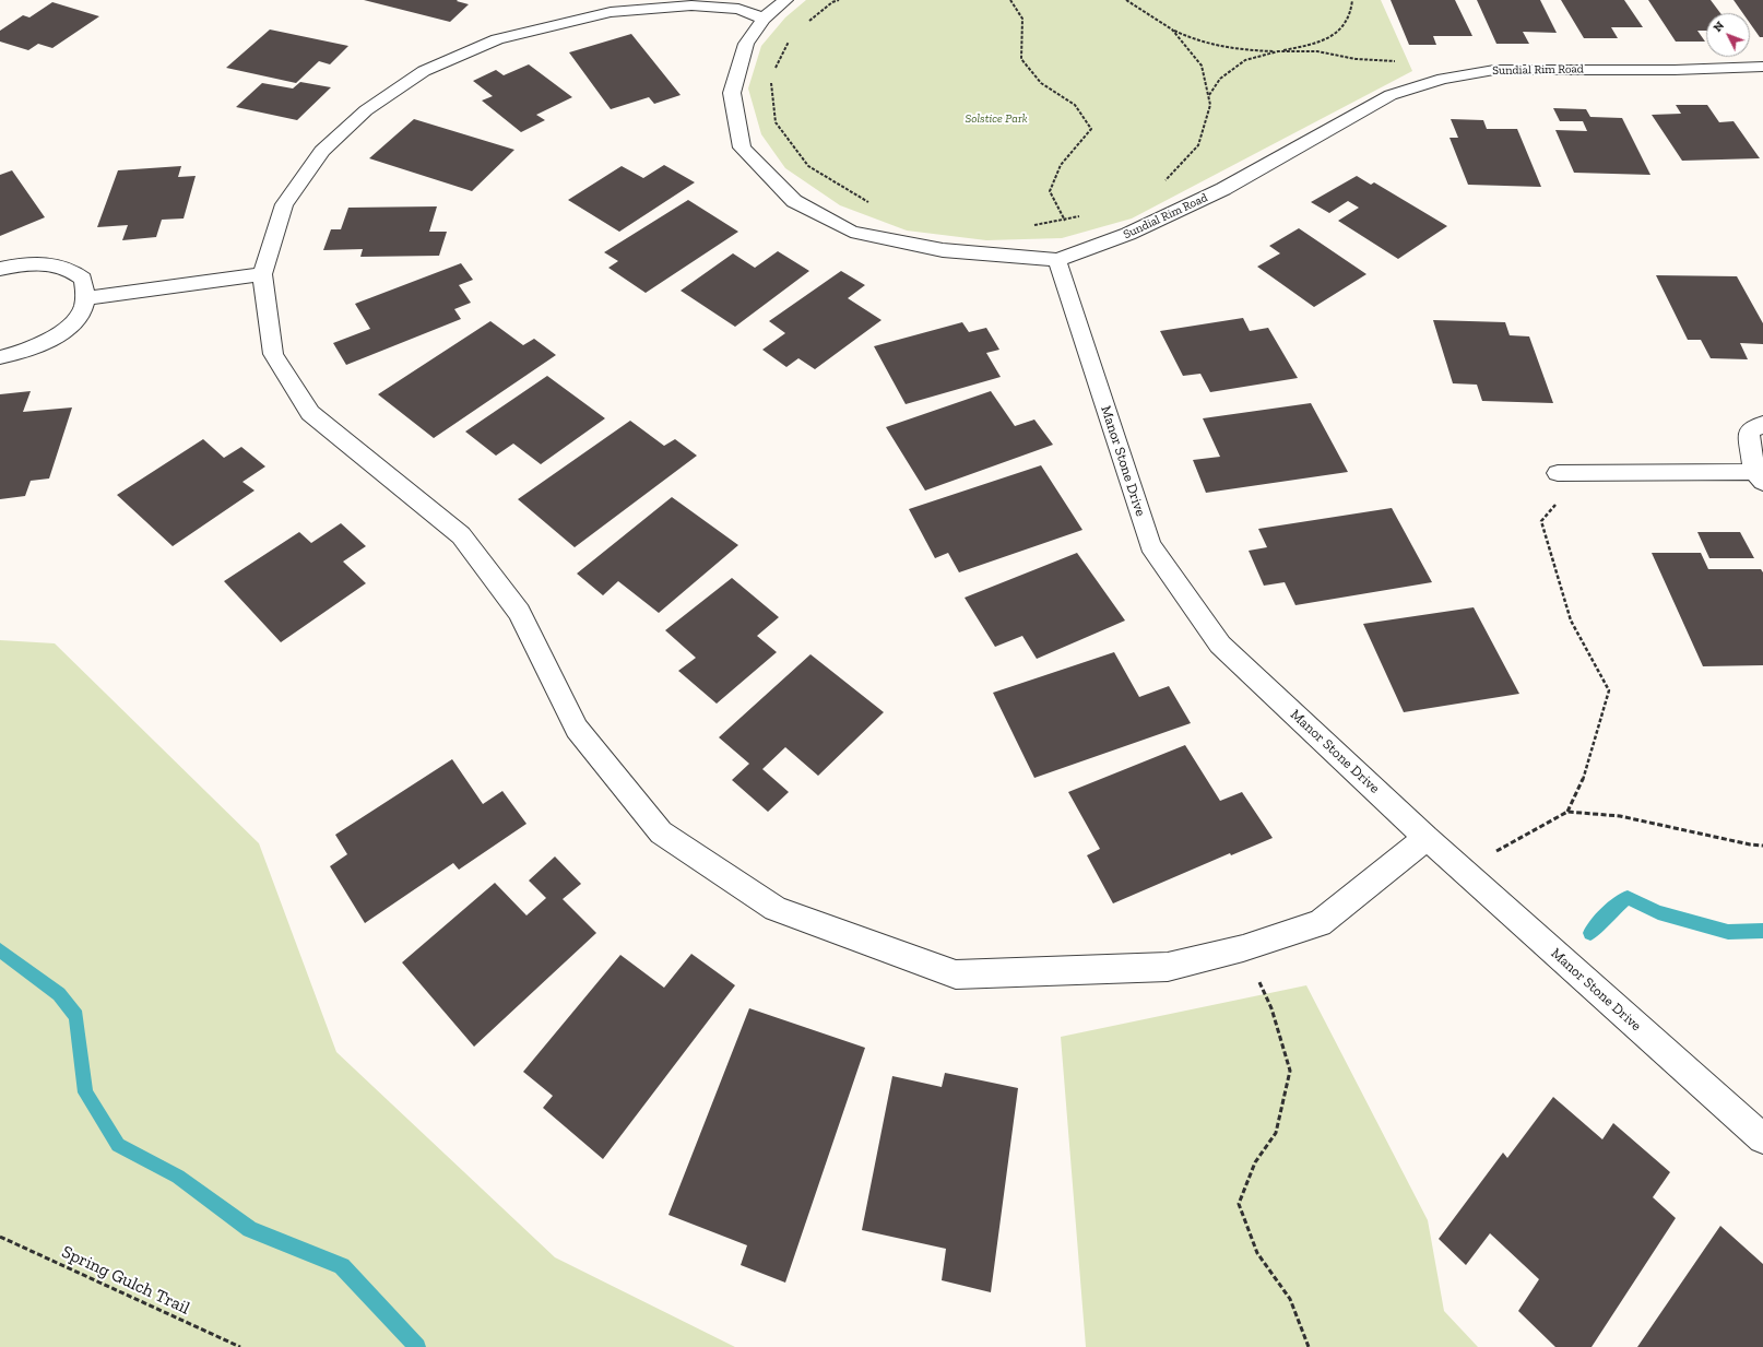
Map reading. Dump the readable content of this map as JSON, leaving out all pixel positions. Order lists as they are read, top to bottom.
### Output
{
  "streets": {
    "street": ["Sundial Rim Road", "Manor Stone Drive"],
    "path": ["Spring Gulch Trail"]
  },
  "crossings": [
    ["Sundial Rim Road", "Manor Stone Drive"]
  ],
  "parks": ["Solstice Park"],
  "north": "top left"
}
